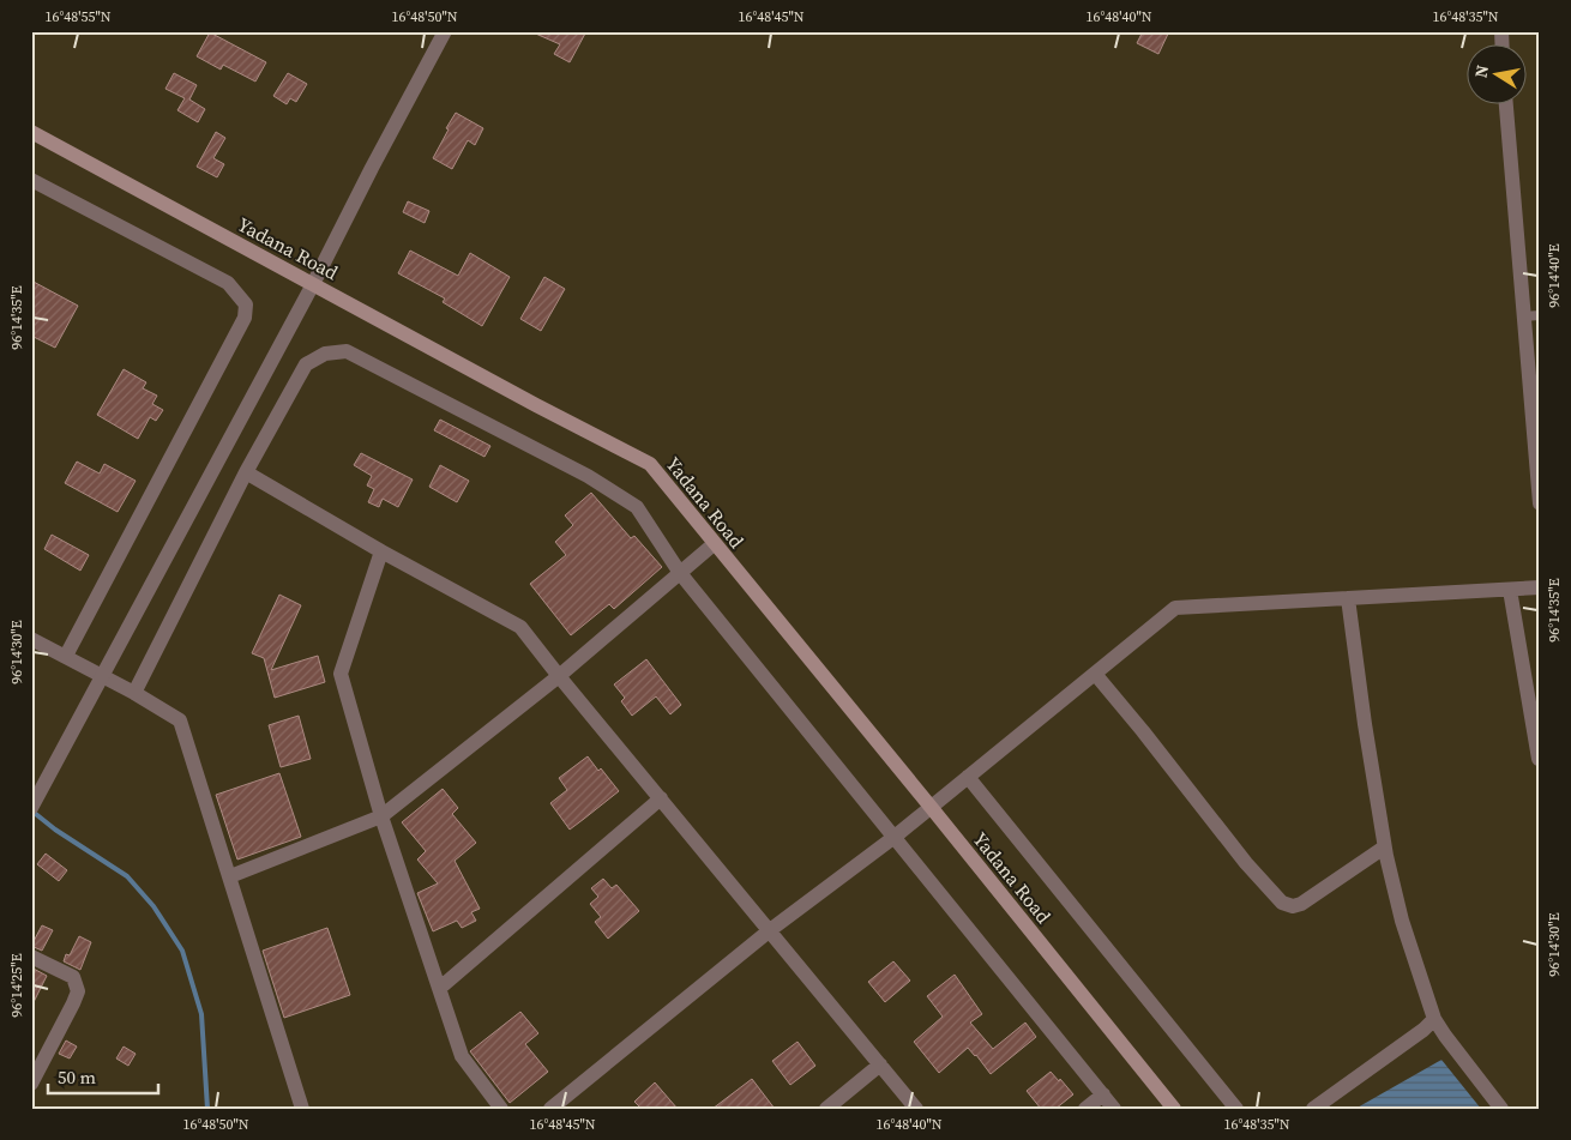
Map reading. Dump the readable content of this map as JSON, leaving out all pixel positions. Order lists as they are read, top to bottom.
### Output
{
  "streets": {
    "main road": ["Yadana Road"]
  },
  "scale_bar": "50 m",
  "north": "left",
  "coordinates": [
    "16°48'55\"N",
    "16°48'50\"N",
    "16°48'45\"N",
    "16°48'40\"N",
    "16°48'35\"N",
    "96°14'40\"E",
    "96°14'35\"E",
    "96°14'30\"E",
    "96°14'25\"E"
  ]
}
